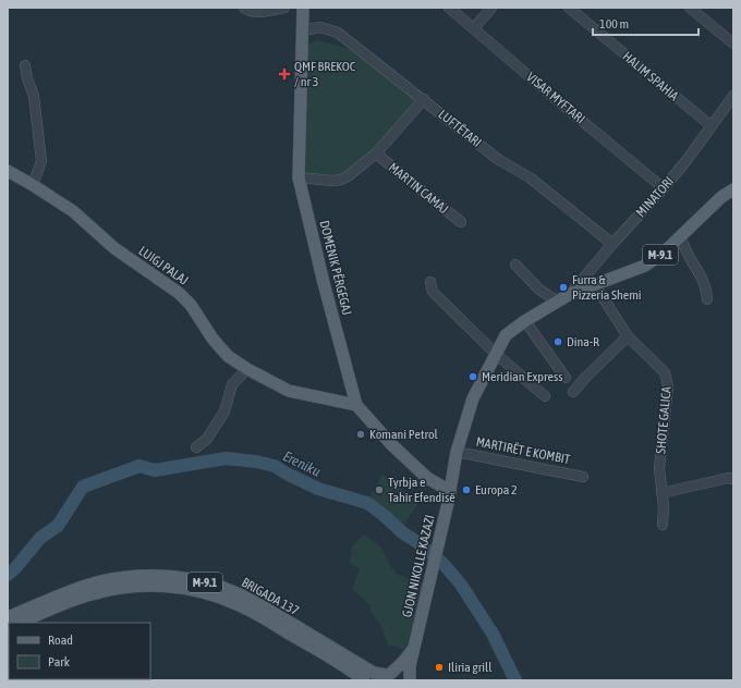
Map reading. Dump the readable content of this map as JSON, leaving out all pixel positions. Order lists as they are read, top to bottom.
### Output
{
  "streets": {
    "main road": [
      "M-9.1",
      "LUIGJ PALAJ",
      "DOMENIK PËRGEGAJ",
      "MARTIRËT E KOMBIT",
      "GJON NIKOLLE KAZAZI",
      "BRIGADA 137"
    ],
    "street": [
      "HALIM SPAHIA",
      "VISAR MYFTARI",
      "LUFTËTARI",
      "MARTIN CAMAJ",
      "MINATORI",
      "SHOTE GALICA"
    ]
  },
  "crossings": [
    ["HALIM SPAHIA", "MINATORI"],
    ["VISAR MYFTARI", "MINATORI"],
    ["LUFTËTARI", "MARTIN CAMAJ"],
    ["LUFTËTARI", "MINATORI"],
    ["LUFTËTARI", "DOMENIK PËRGEGAJ"],
    ["MARTIN CAMAJ", "DOMENIK PËRGEGAJ"],
    ["MINATORI", "MARTIRËT E KOMBIT"],
    ["M-9.1", "GJON NIKOLLE KAZAZI"],
    ["M-9.1", "BRIGADA 137"],
    ["LUIGJ PALAJ", "DOMENIK PËRGEGAJ"],
    ["DOMENIK PËRGEGAJ", "MARTIRËT E KOMBIT"],
    ["DOMENIK PËRGEGAJ", "GJON NIKOLLE KAZAZI"],
    ["SHOTE GALICA", "MARTIRËT E KOMBIT"],
    ["MARTIRËT E KOMBIT", "GJON NIKOLLE KAZAZI"]
  ],
  "water": ["Ereniku"],
  "places": {
    "health": ["QMF BREKOC / nr 3"],
    "other": [
      "Furra & Pizzeria Shemi",
      "Dina-R",
      "Meridian Express",
      "Komani Petrol",
      "Tyrbja e Tahir Efendisë",
      "Europa 2",
      "Iliria grill"
    ]
  },
  "legend": ["Road", "Park"],
  "scale_bar": "100 m"
}
